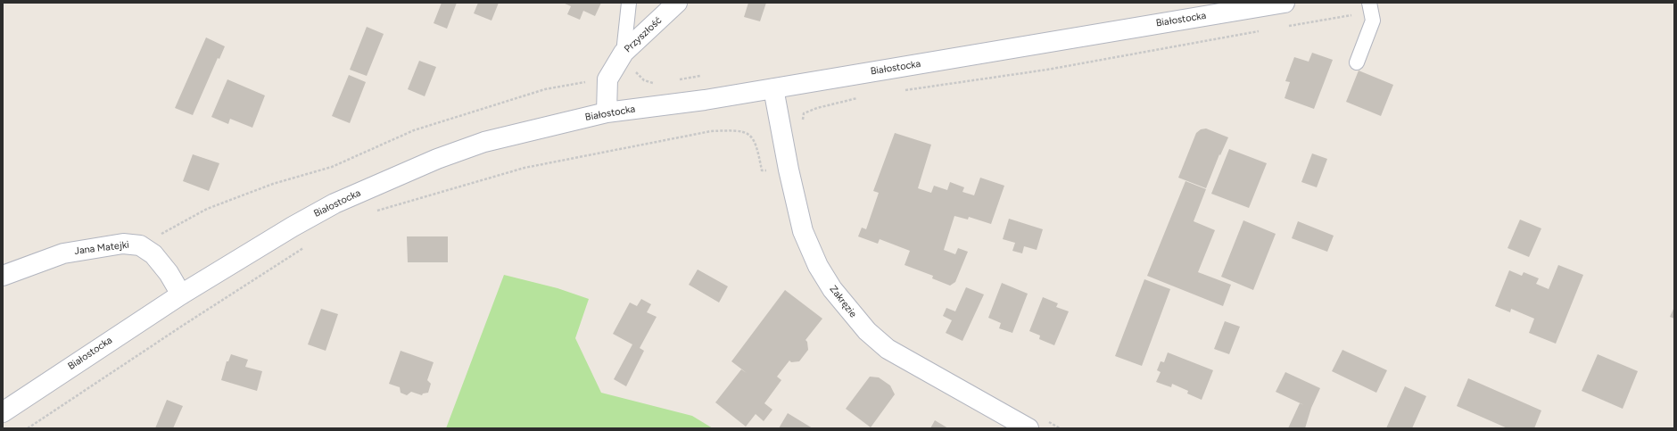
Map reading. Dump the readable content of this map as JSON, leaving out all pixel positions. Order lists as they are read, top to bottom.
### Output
{
  "streets": {
    "main road": [
      "Białostocka",
      "Przyszłość",
      "Jana Matejki",
      "Zakręzie"
    ]
  },
  "crossings": [
    ["Białostocka", "Przyszłość"],
    ["Białostocka", "Jana Matejki"],
    ["Białostocka", "Zakręzie"]
  ]
}
